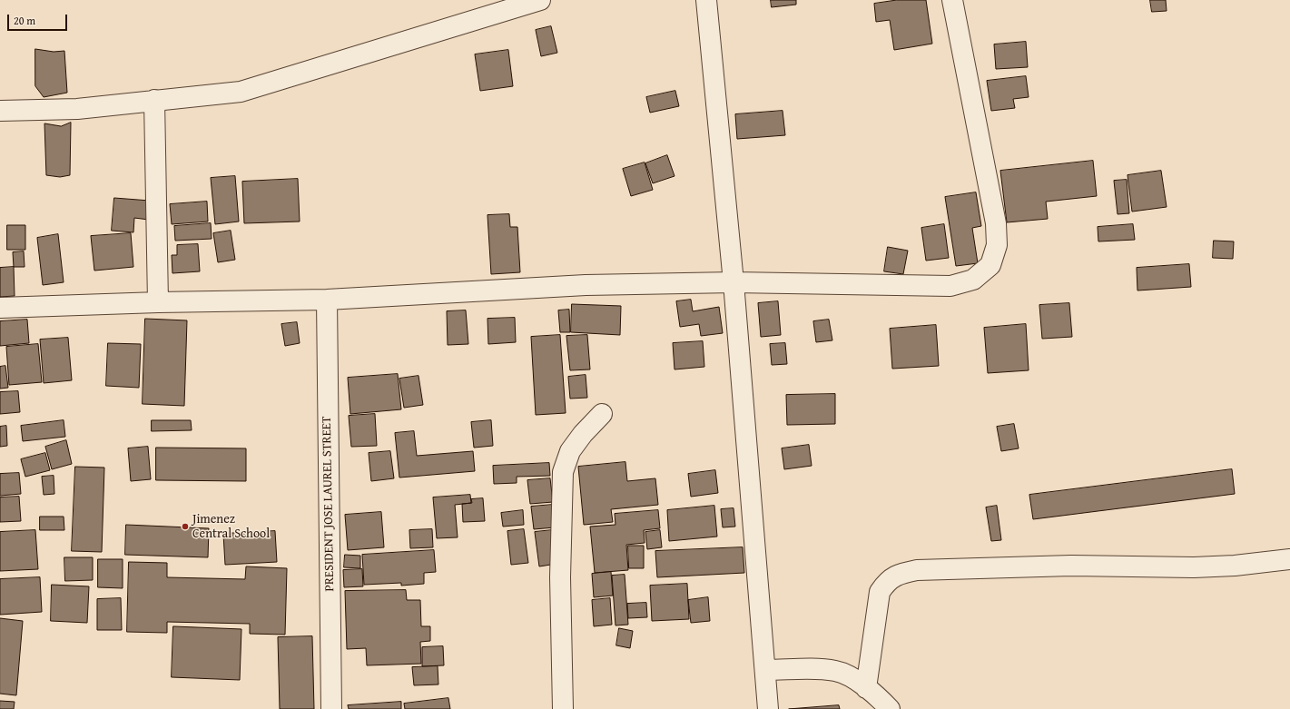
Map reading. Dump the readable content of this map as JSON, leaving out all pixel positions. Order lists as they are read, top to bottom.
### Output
{
  "streets": {
    "street": ["PRESIDENT JOSE LAUREL STREET"]
  },
  "places": ["Jimenez Central School"],
  "scale_bar": "20 m"
}
